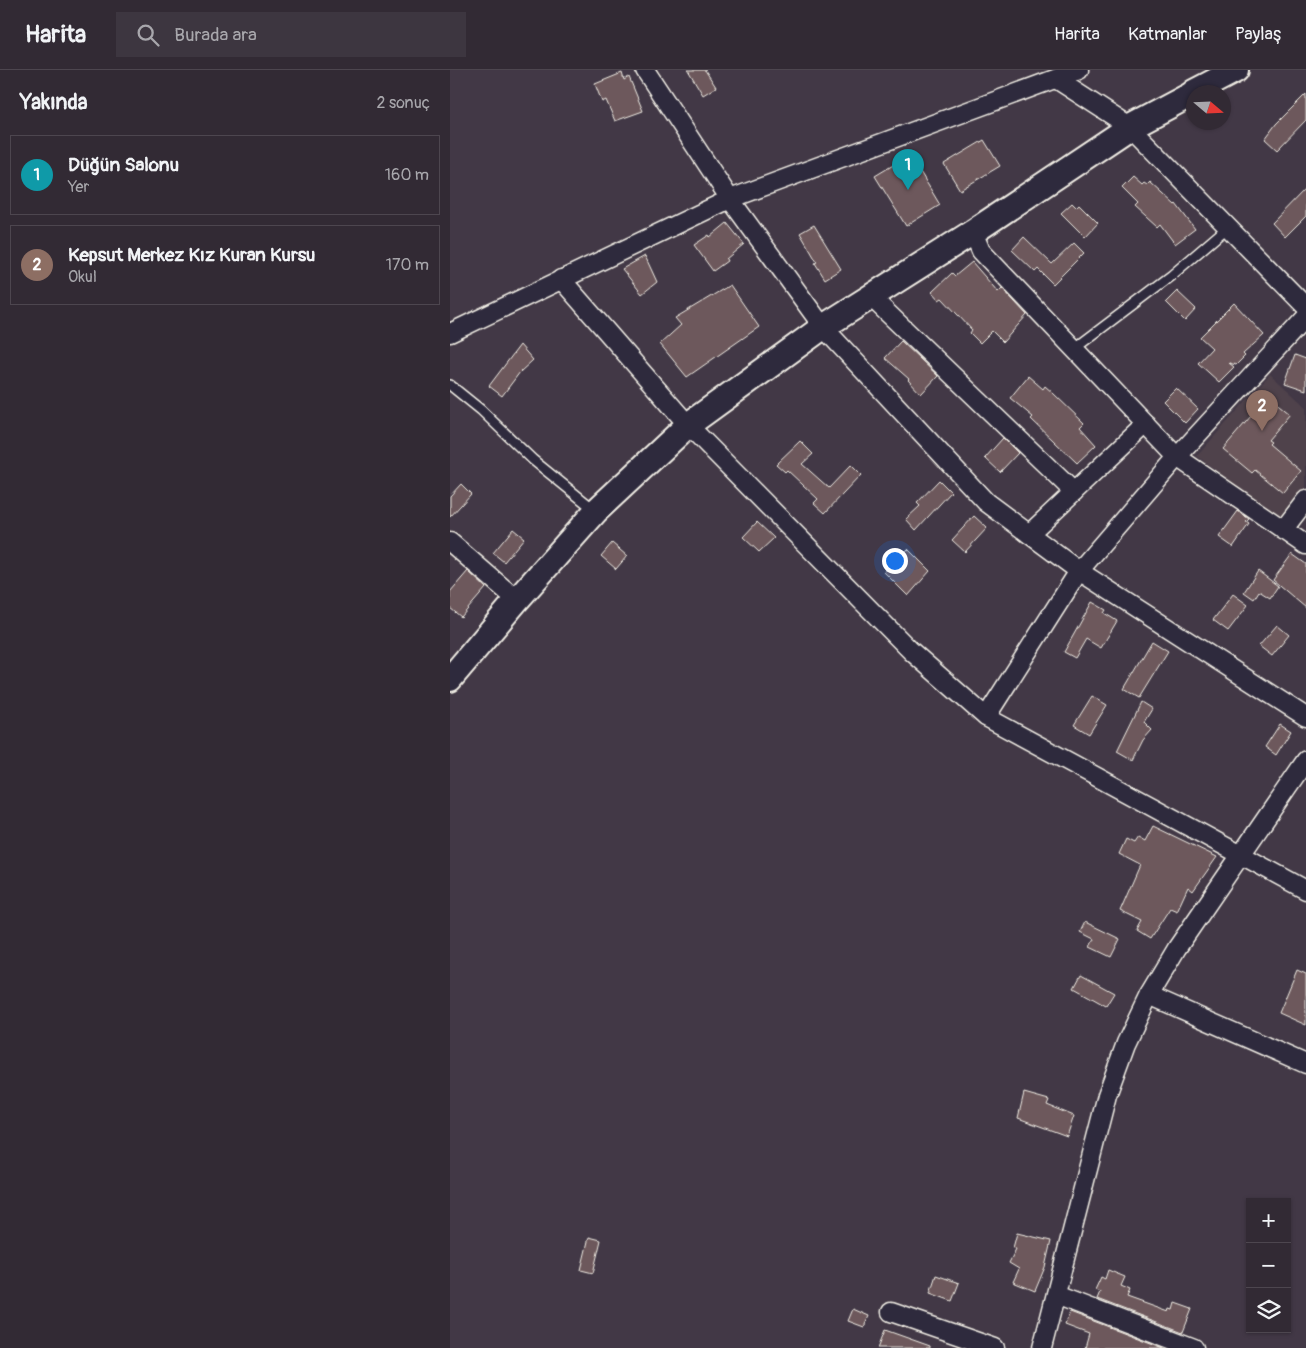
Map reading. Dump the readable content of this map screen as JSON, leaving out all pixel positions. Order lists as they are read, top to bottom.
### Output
{
  "north": "right",
  "page": {
    "header": "Harita",
    "search": "Burada ara",
    "nav": ["Harita", "Katmanlar", "Paylaş"],
    "heading": ["Yakında", "2 sonuç"],
    "list": [
      {
        "mark": "1",
        "name": "Düğün Salonu",
        "note": "Yer",
        "value": "160 m"
      },
      {
        "mark": "2",
        "name": "Kepsut Merkez Kız Kuran Kursu",
        "note": "Okul",
        "value": "170 m"
      }
    ],
    "pins": ["1", "2"],
    "map_buttons": ["+", "−"]
  }
}
